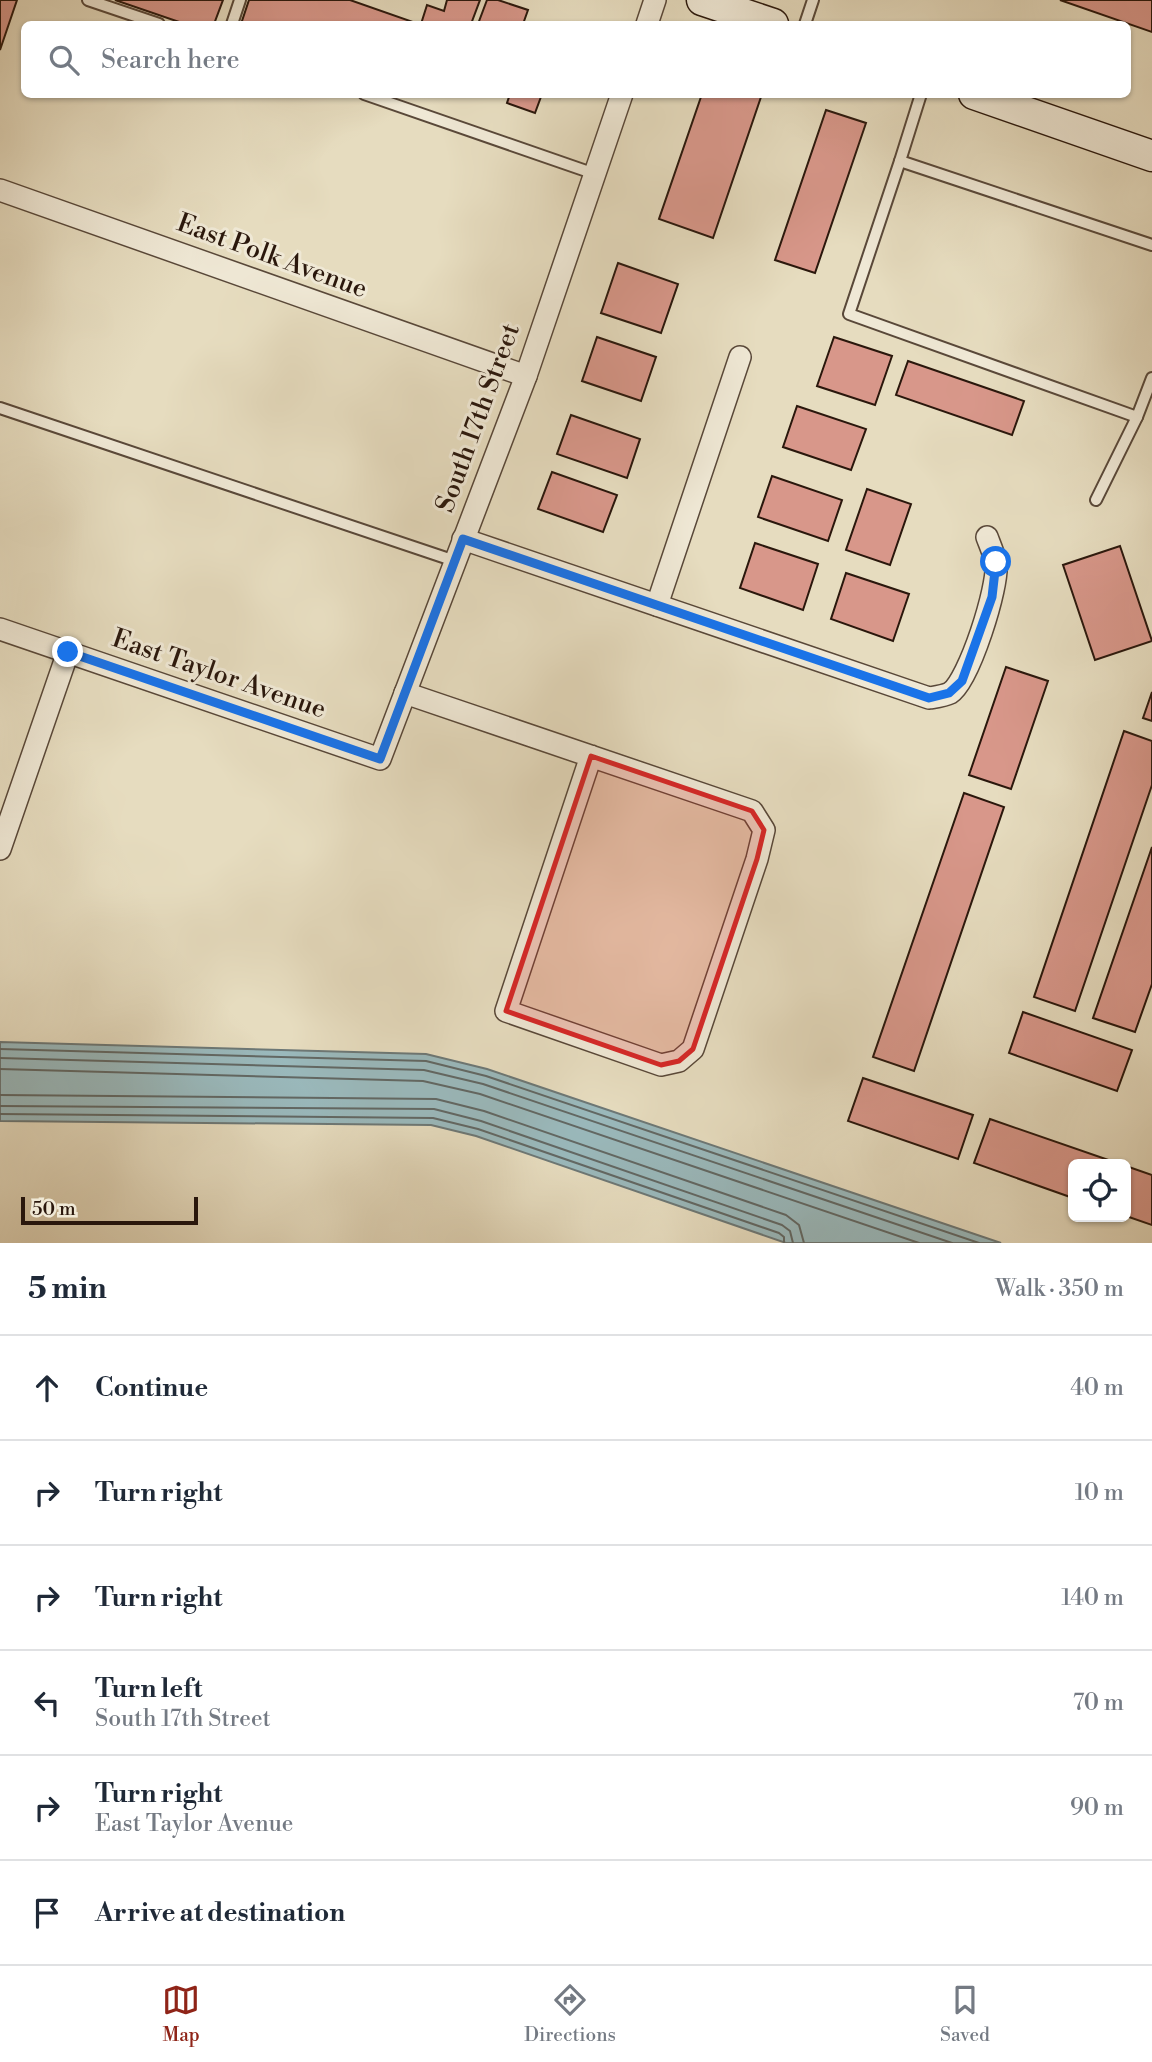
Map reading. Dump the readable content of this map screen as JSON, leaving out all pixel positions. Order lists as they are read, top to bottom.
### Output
{
  "streets": {
    "street": ["East Polk Avenue", "South 17th Street", "East Taylor Avenue"]
  },
  "crossings": [
    ["East Polk Avenue", "South 17th Street"],
    ["South 17th Street", "East Taylor Avenue"]
  ],
  "scale_bar": "50 m",
  "page": {
    "search": "Search here",
    "scale": "50 m",
    "heading": ["5 min", "Walk · 350 m"],
    "list": [
      ["Continue", "40 m"],
      ["Turn right", "10 m"],
      ["Turn right", "140 m"],
      ["Turn left", "South 17th Street", "70 m"],
      ["Turn right", "East Taylor Avenue", "90 m"],
      "Arrive at destination"
    ],
    "nav": ["Map", "Directions", "Saved"]
  }
}
